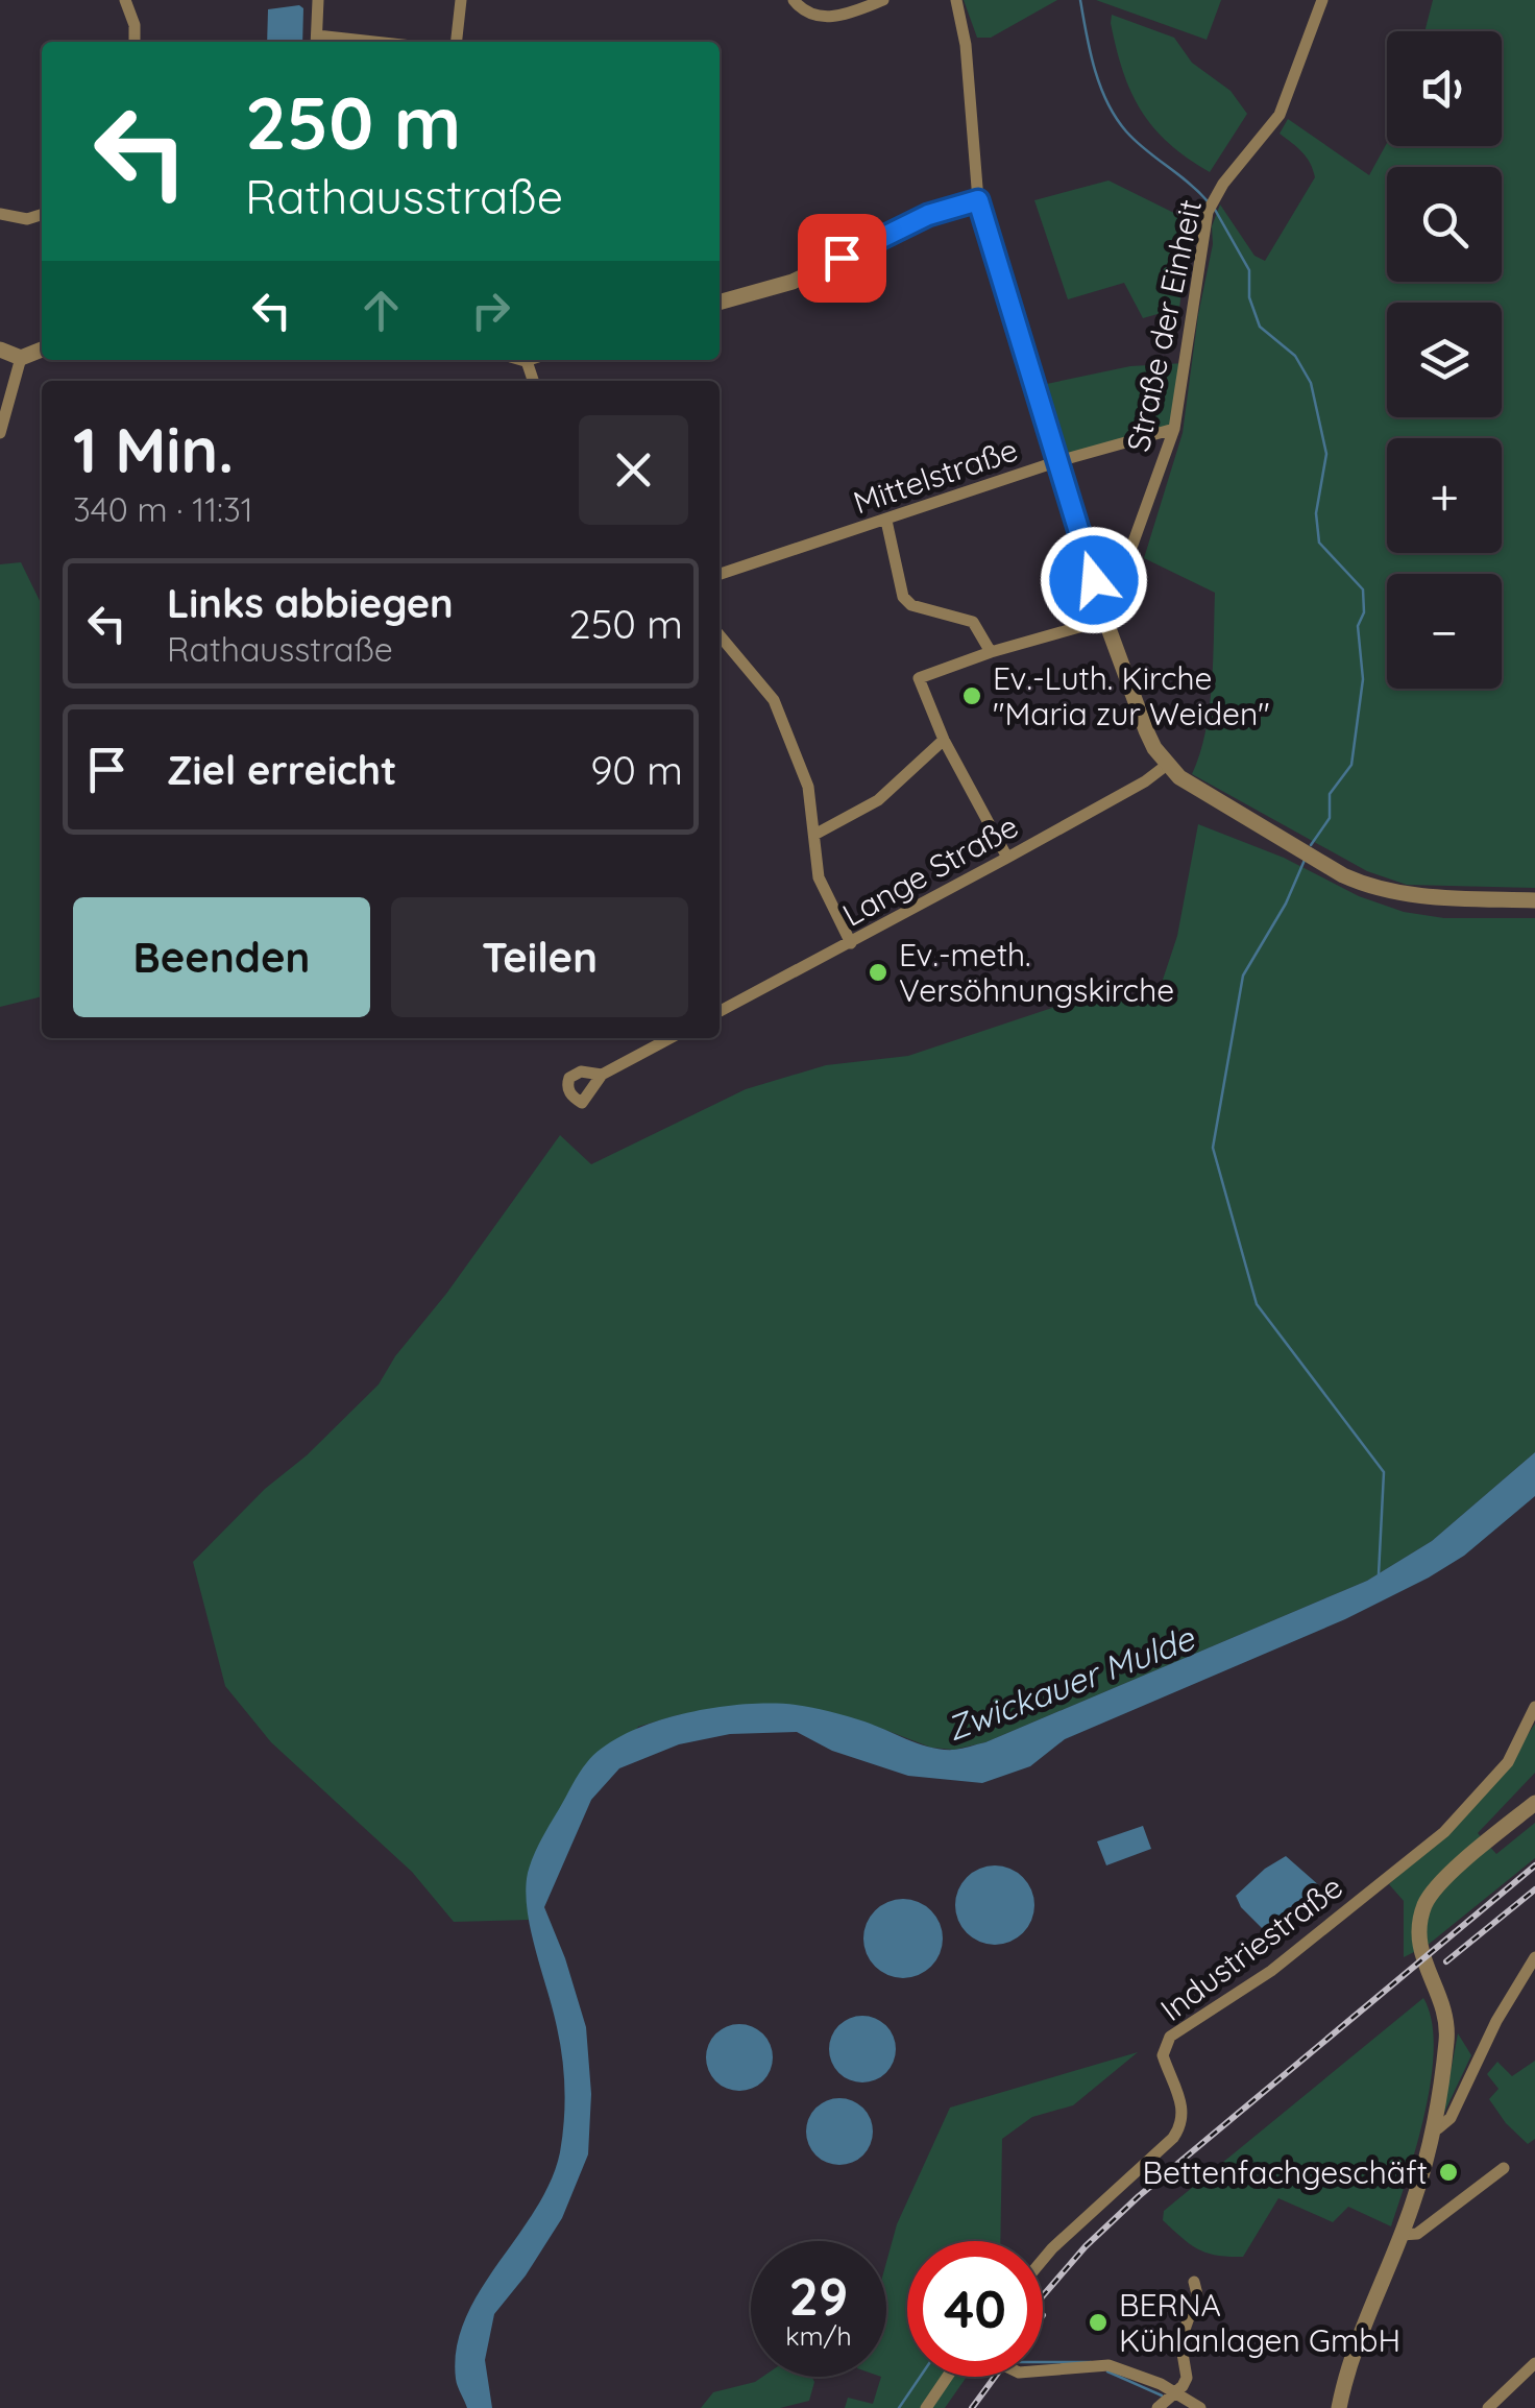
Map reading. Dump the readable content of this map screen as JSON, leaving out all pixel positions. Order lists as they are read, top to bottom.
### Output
{
  "streets": {
    "street": [
      "Straße der Einheit",
      "Mittelstraße",
      "Lange Straße",
      "Industriestraße"
    ]
  },
  "crossings": [
    ["Straße der Einheit", "Mittelstraße"]
  ],
  "water": ["Zwickauer Mulde"],
  "places": [
    "Ev.-Luth. Kirche \"Maria zur Weiden\"",
    "Ev.-meth. Versöhnungskirche",
    "Bettenfachgeschäft",
    "BERNA Kühlanlagen GmbH"
  ],
  "page": {
    "map_buttons": ["+", "−"],
    "turn": ["250 m", "Rathausstraße"],
    "heading": ["1 Min.", "340 m · 11:31"],
    "list": [
      {
        "name": "Links abbiegen",
        "note": "Rathausstraße",
        "value": "250 m"
      },
      {
        "name": "Ziel erreicht",
        "value": "90 m"
      }
    ],
    "buttons": ["Beenden", "Teilen"],
    "speed": "29 km/h",
    "limit": "40"
  }
}
